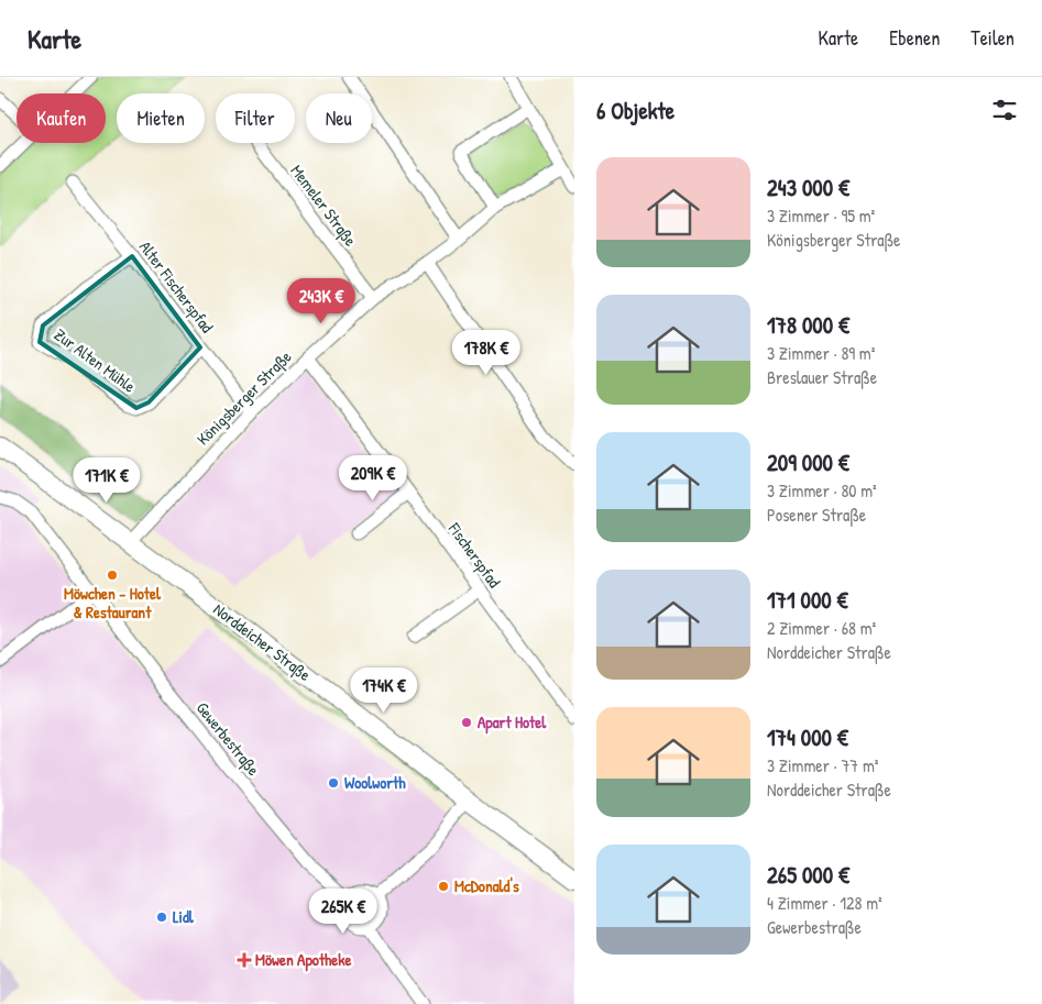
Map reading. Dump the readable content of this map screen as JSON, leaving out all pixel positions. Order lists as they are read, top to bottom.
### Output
{
  "streets": {
    "main road": ["Norddeicher Straße"],
    "street": [
      "Memeler Straße",
      "Alter Fischerspfad",
      "Zur Alten Mühle",
      "Königsberger Straße",
      "Fischerspfad",
      "Gewerbestraße"
    ]
  },
  "crossings": [
    ["Memeler Straße", "Königsberger Straße"],
    ["Alter Fischerspfad", "Zur Alten Mühle"],
    ["Alter Fischerspfad", "Königsberger Straße"],
    ["Königsberger Straße", "Fischerspfad"],
    ["Königsberger Straße", "Norddeicher Straße"]
  ],
  "places": {
    "other": [
      "Möwchen - Hotel & Restaurant",
      "Apart Hotel",
      "Woolworth",
      "McDonald's",
      "Lidl"
    ],
    "health": ["Möwen Apotheke"]
  },
  "page": {
    "header": "Karte",
    "nav": ["Karte", "Ebenen", "Teilen"],
    "heading": "6 Objekte",
    "chip": [
      "Kaufen",
      "Mieten",
      "Filter",
      "Neu"
    ],
    "list": [
      {
        "name": "243 000 €",
        "note": "3 Zimmer · 95 m² · Königsberger Straße"
      },
      {
        "name": "178 000 €",
        "note": "3 Zimmer · 89 m² · Breslauer Straße"
      },
      {
        "name": "209 000 €",
        "note": "3 Zimmer · 80 m² · Posener Straße"
      },
      {
        "name": "171 000 €",
        "note": "2 Zimmer · 68 m² · Norddeicher Straße"
      },
      {
        "name": "174 000 €",
        "note": "3 Zimmer · 77 m² · Norddeicher Straße"
      },
      {
        "name": "265 000 €",
        "note": "4 Zimmer · 128 m² · Gewerbestraße"
      }
    ],
    "price": [
      "243K €",
      "178K €",
      "209K €",
      "171K €",
      "174K €",
      "265K €"
    ]
  }
}
